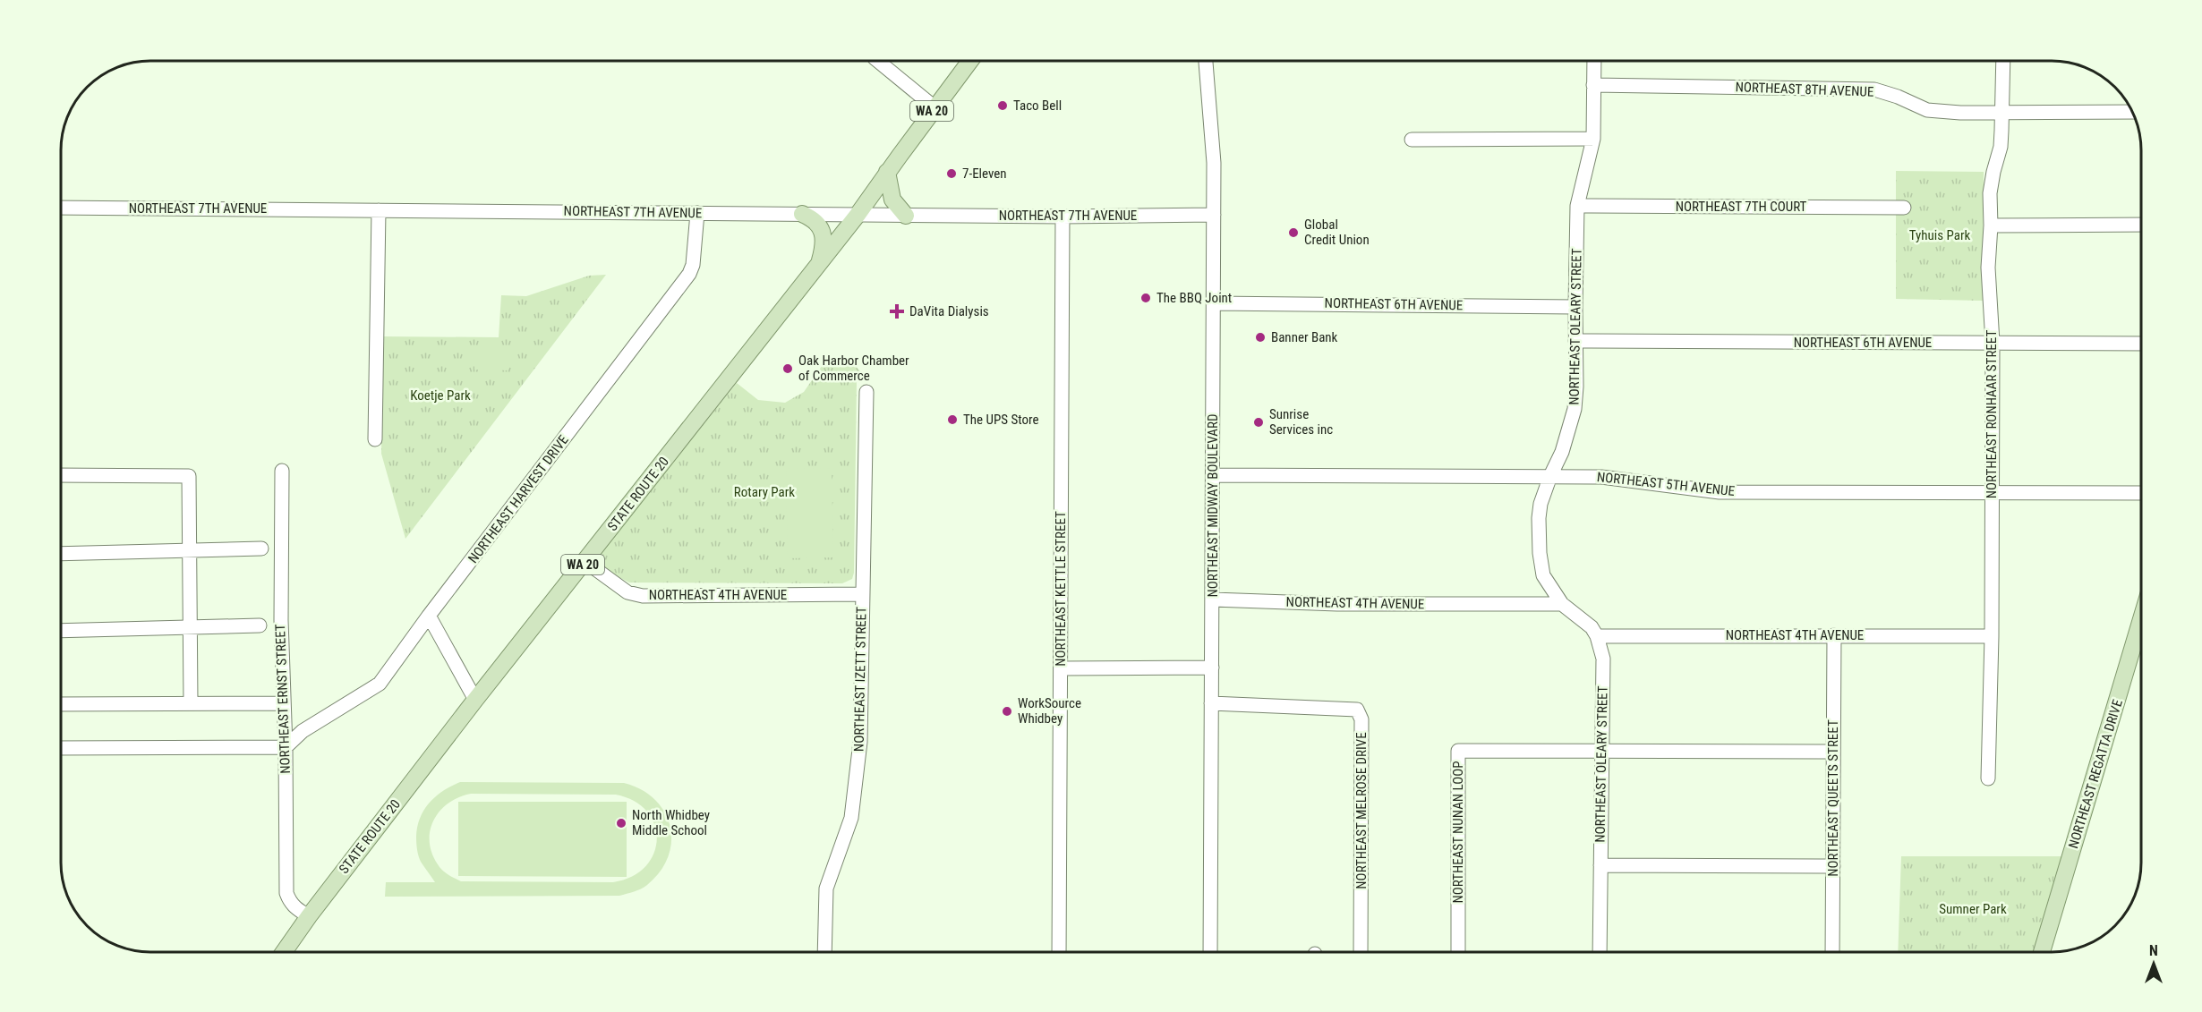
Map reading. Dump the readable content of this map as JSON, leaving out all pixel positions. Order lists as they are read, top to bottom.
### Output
{
  "streets": {
    "main road": ["WA 20", "STATE ROUTE 20", "NORTHEAST REGATTA DRIVE"],
    "street": [
      "NORTHEAST 8TH AVENUE",
      "NORTHEAST 7TH COURT",
      "NORTHEAST 7TH AVENUE",
      "NORTHEAST 6TH AVENUE",
      "NORTHEAST OLEARY STREET",
      "NORTHEAST RONHAAR STREET",
      "NORTHEAST 5TH AVENUE",
      "NORTHEAST HARVEST DRIVE",
      "NORTHEAST MIDWAY BOULEVARD",
      "NORTHEAST KETTLE STREET",
      "NORTHEAST 4TH AVENUE",
      "NORTHEAST IZETT STREET",
      "NORTHEAST ERNST STREET",
      "NORTHEAST QUEETS STREET",
      "NORTHEAST MELROSE DRIVE",
      "NORTHEAST NUNAN LOOP"
    ]
  },
  "crossings": [
    ["NORTHEAST 8TH AVENUE", "NORTHEAST OLEARY STREET"],
    ["NORTHEAST 8TH AVENUE", "NORTHEAST RONHAAR STREET"],
    ["NORTHEAST 7TH COURT", "NORTHEAST OLEARY STREET"],
    ["NORTHEAST 7TH AVENUE", "STATE ROUTE 20"],
    ["NORTHEAST 7TH AVENUE", "NORTHEAST HARVEST DRIVE"],
    ["NORTHEAST 7TH AVENUE", "NORTHEAST MIDWAY BOULEVARD"],
    ["NORTHEAST 7TH AVENUE", "NORTHEAST KETTLE STREET"],
    ["NORTHEAST 6TH AVENUE", "NORTHEAST OLEARY STREET"],
    ["NORTHEAST 6TH AVENUE", "NORTHEAST RONHAAR STREET"],
    ["NORTHEAST 6TH AVENUE", "NORTHEAST MIDWAY BOULEVARD"],
    ["NORTHEAST OLEARY STREET", "NORTHEAST 5TH AVENUE"],
    ["NORTHEAST OLEARY STREET", "NORTHEAST 4TH AVENUE"],
    ["NORTHEAST OLEARY STREET", "NORTHEAST NUNAN LOOP"],
    ["NORTHEAST RONHAAR STREET", "NORTHEAST 5TH AVENUE"],
    ["NORTHEAST RONHAAR STREET", "NORTHEAST 4TH AVENUE"],
    ["NORTHEAST 5TH AVENUE", "NORTHEAST MIDWAY BOULEVARD"],
    ["STATE ROUTE 20", "NORTHEAST 4TH AVENUE"],
    ["STATE ROUTE 20", "NORTHEAST ERNST STREET"],
    ["NORTHEAST HARVEST DRIVE", "NORTHEAST ERNST STREET"],
    ["NORTHEAST MIDWAY BOULEVARD", "NORTHEAST 4TH AVENUE"],
    ["NORTHEAST MIDWAY BOULEVARD", "NORTHEAST MELROSE DRIVE"],
    ["NORTHEAST 4TH AVENUE", "NORTHEAST IZETT STREET"],
    ["NORTHEAST 4TH AVENUE", "NORTHEAST QUEETS STREET"]
  ],
  "parks": [
    "Tyhuis Park",
    "Koetje Park",
    "Rotary Park",
    "Sumner Park"
  ],
  "places": {
    "other": [
      "Taco Bell",
      "7-Eleven",
      "Global Credit Union",
      "The BBQ Joint",
      "Banner Bank",
      "Oak Harbor Chamber of Commerce",
      "The UPS Store",
      "Sunrise Services inc",
      "WorkSource Whidbey",
      "North Whidbey Middle School"
    ],
    "health": ["DaVita Dialysis"]
  },
  "north": "top"
}
